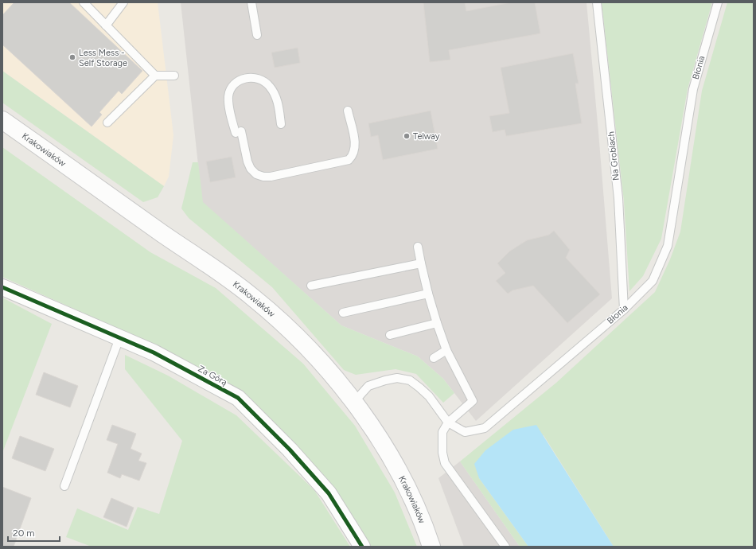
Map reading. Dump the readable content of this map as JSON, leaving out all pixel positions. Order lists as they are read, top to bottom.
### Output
{
  "streets": {
    "main road": ["Krakowiaków"],
    "street": ["Za Górą"],
    "lane": ["Błonia", "Na Groblach"]
  },
  "crossings": [
    ["Błonia", "Krakowiaków"],
    ["Błonia", "Na Groblach"]
  ],
  "places": ["Less Mess - Self Storage", "Telway"],
  "scale_bar": "20 m"
}
